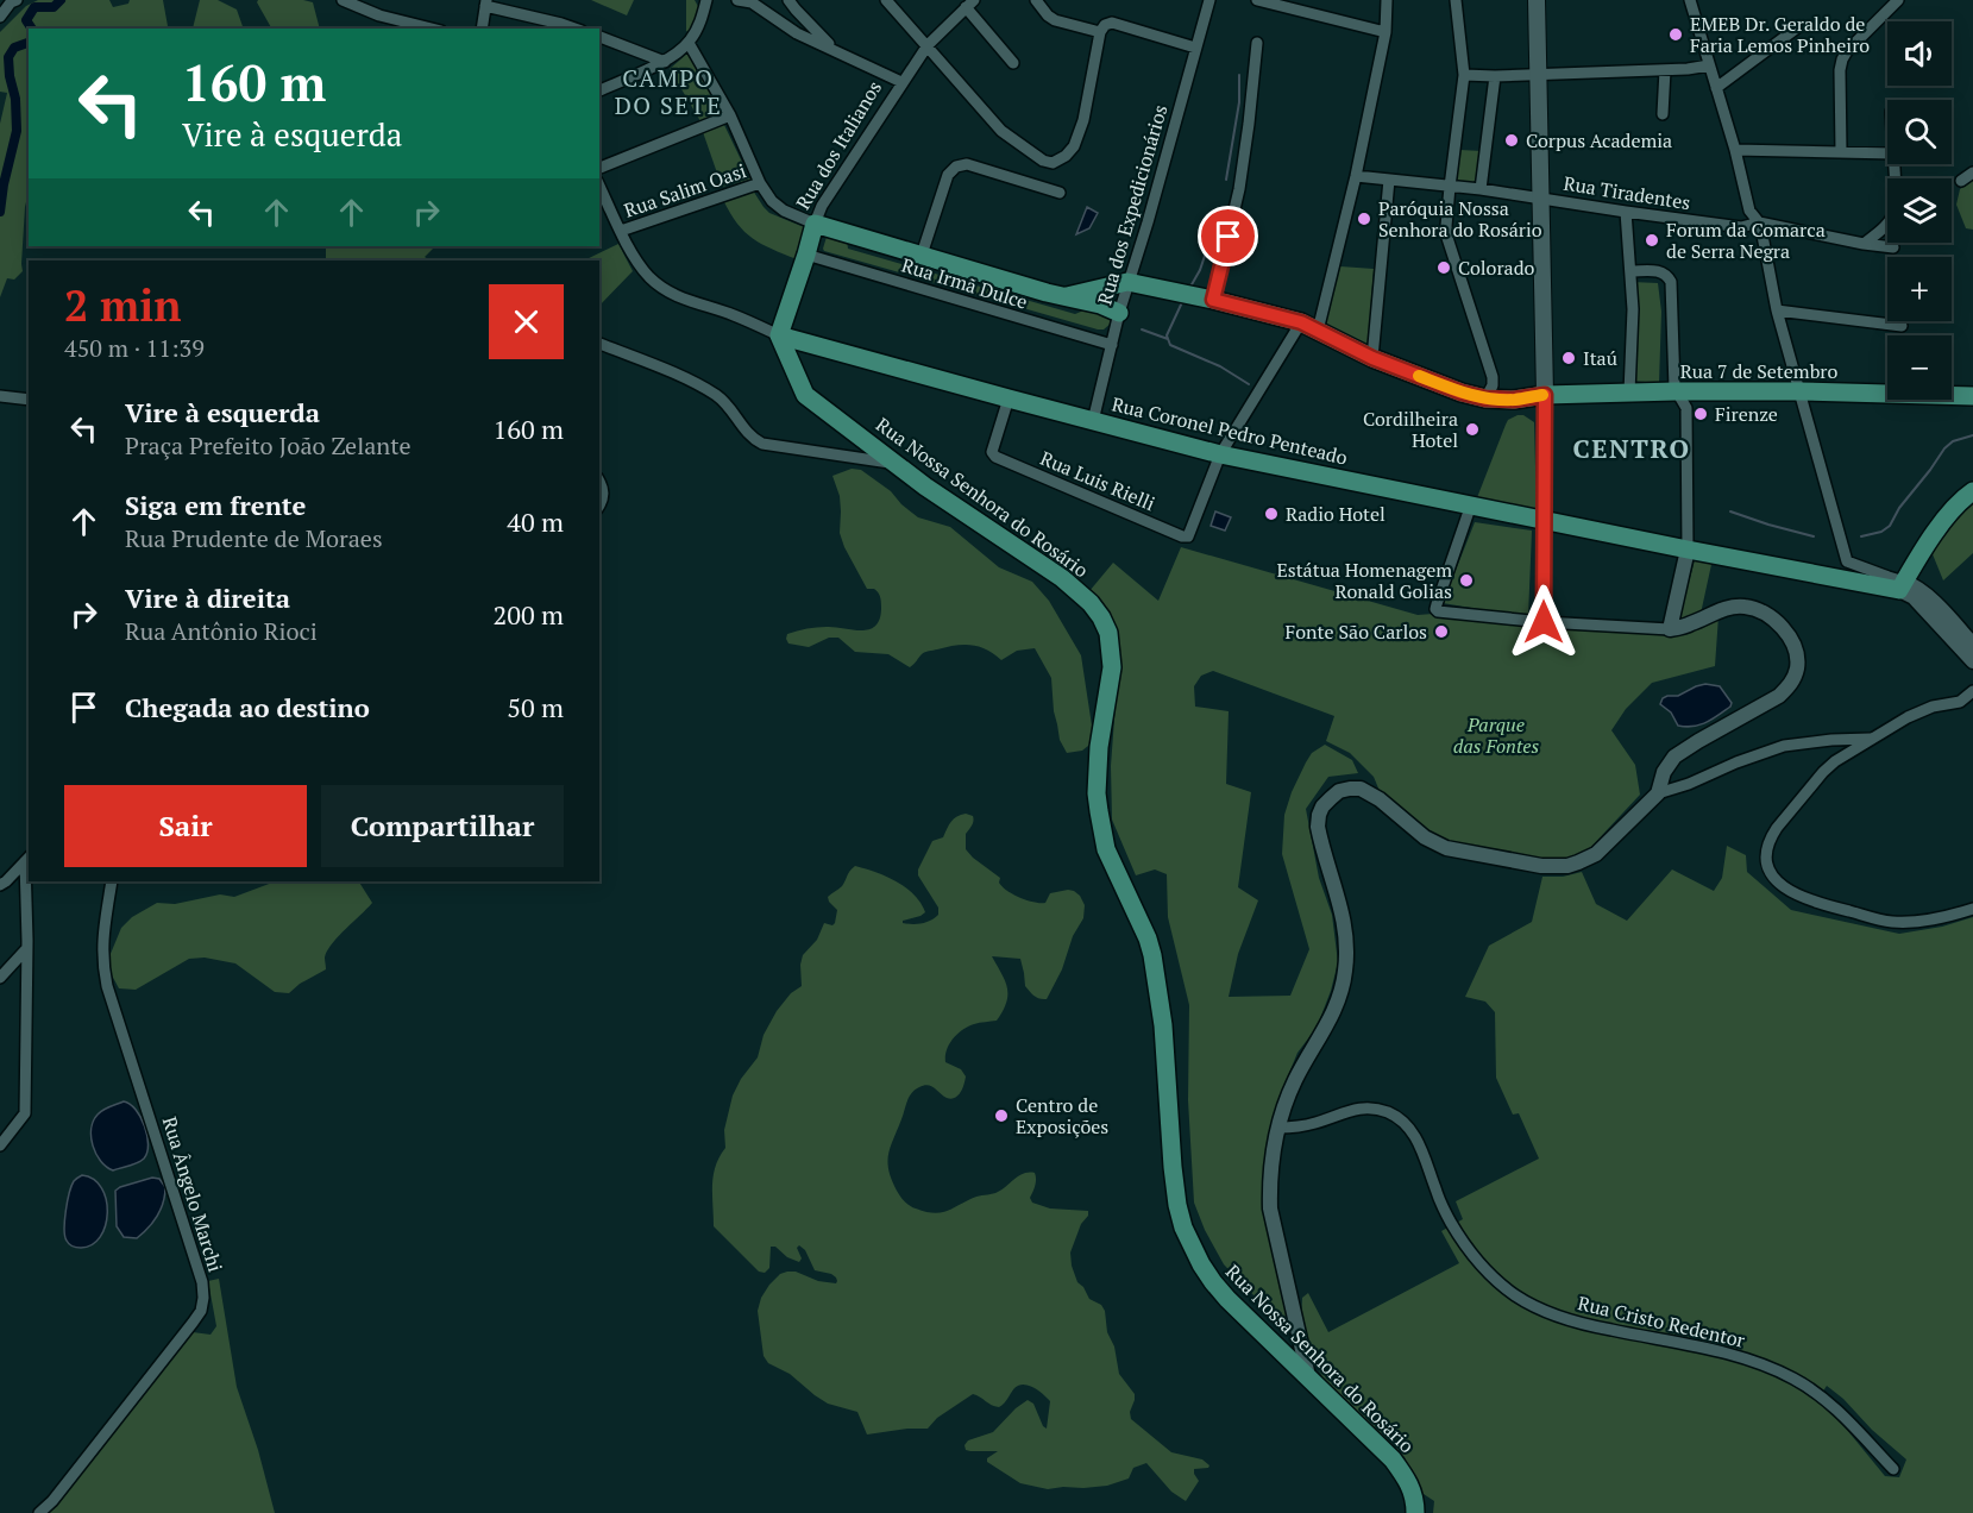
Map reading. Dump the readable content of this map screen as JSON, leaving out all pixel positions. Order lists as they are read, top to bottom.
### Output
{
  "streets": {
    "main road": [
      "Rua dos Italianos",
      "Rua 7 de Setembro",
      "Rua Coronel Pedro Penteado",
      "Rua Nossa Senhora do Rosário"
    ],
    "street": [
      "Rua Salim Oasi",
      "Rua Tiradentes",
      "Rua dos Expedicionários",
      "Rua Irmã Dulce",
      "Rua Luis Rielli",
      "Rua Ângelo Marchi",
      "Rua Cristo Redentor"
    ]
  },
  "crossings": [
    ["Rua dos Italianos", "Rua Irmã Dulce"],
    ["Rua dos Italianos", "Rua Coronel Pedro Penteado"],
    ["Rua dos Italianos", "Rua Nossa Senhora do Rosário"],
    ["Rua dos Expedicionários", "Rua Irmã Dulce"],
    ["Rua dos Expedicionários", "Rua 7 de Setembro"],
    ["Rua dos Expedicionários", "Rua Coronel Pedro Penteado"],
    ["Rua Coronel Pedro Penteado", "Rua Luis Rielli"],
    ["Rua Coronel Pedro Penteado", "Rua Nossa Senhora do Rosário"]
  ],
  "districts": ["CAMPO DO SETE", "CENTRO"],
  "parks": ["Parque das Fontes"],
  "places": [
    "EMEB Dr. Geraldo de Faria Lemos Pinheiro",
    "Corpus Academia",
    "Paróquia Nossa Senhora do Rosário",
    "Forum da Comarca de Serra Negra",
    "Colorado",
    "Itaú",
    "Firenze",
    "Cordilheira Hotel",
    "Radio Hotel",
    "Estátua Homenagem Ronald Golias",
    "Fonte São Carlos",
    "Centro de Exposições"
  ],
  "page": {
    "map_buttons": ["+", "−"],
    "turn": ["160 m", "Vire à esquerda"],
    "heading": ["2 min", "450 m · 11:39"],
    "list": [
      {
        "name": "Vire à esquerda",
        "note": "Praça Prefeito João Zelante",
        "value": "160 m"
      },
      {
        "name": "Siga em frente",
        "note": "Rua Prudente de Moraes",
        "value": "40 m"
      },
      {
        "name": "Vire à direita",
        "note": "Rua Antônio Rioci",
        "value": "200 m"
      },
      {
        "name": "Chegada ao destino",
        "value": "50 m"
      }
    ],
    "buttons": ["Sair", "Compartilhar"]
  }
}
